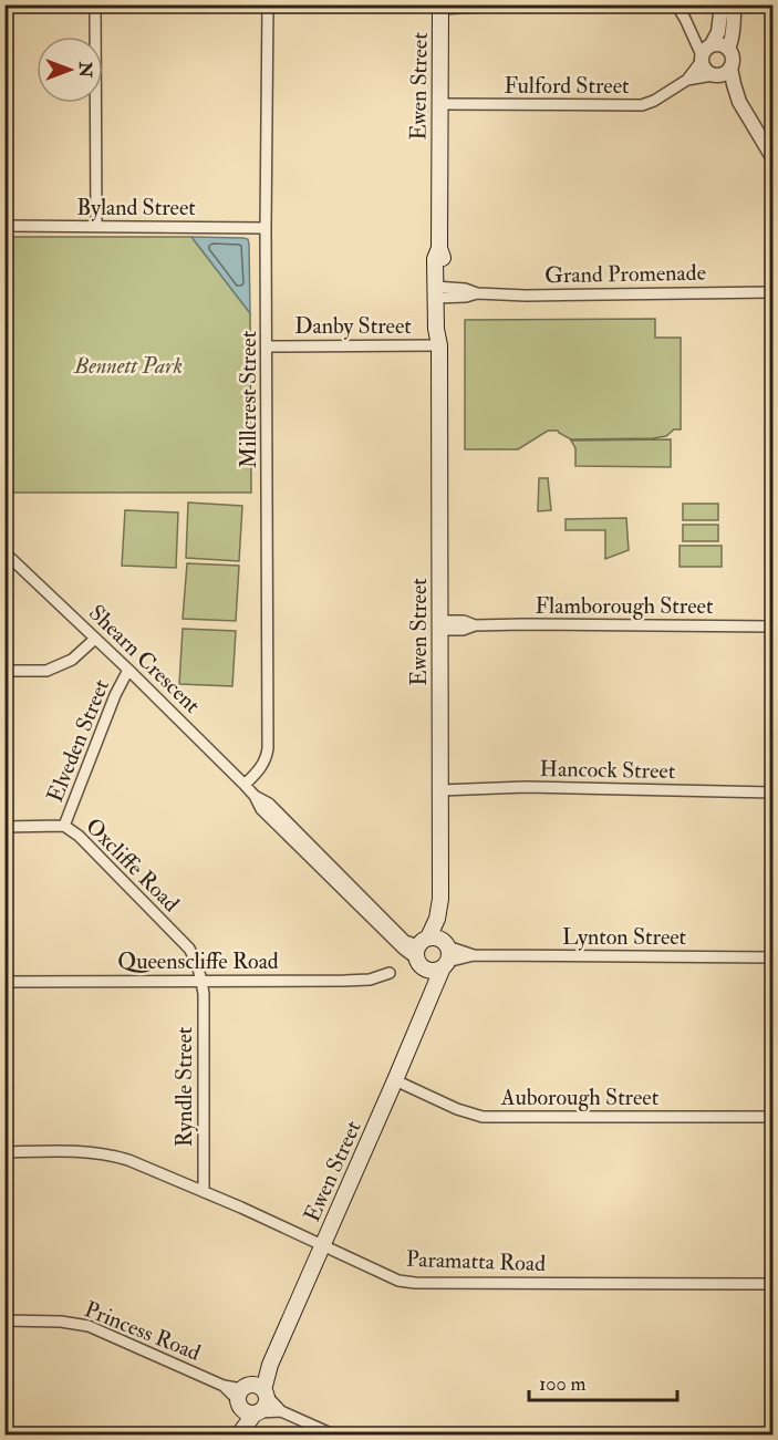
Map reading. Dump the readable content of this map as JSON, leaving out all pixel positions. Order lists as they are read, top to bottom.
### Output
{
  "streets": {
    "main road": ["Ewen Street"],
    "street": [
      "Fulford Street",
      "Byland Street",
      "Grand Promenade",
      "Danby Street",
      "Millcrest Street",
      "Flamborough Street",
      "Shearn Crescent",
      "Elveden Street",
      "Hancock Street",
      "Oxcliffe Road",
      "Lynton Street",
      "Queenscliffe Road",
      "Ryndle Street",
      "Auborough Street",
      "Paramatta Road",
      "Princess Road"
    ]
  },
  "crossings": [
    ["Fulford Street", "Ewen Street"],
    ["Ewen Street", "Grand Promenade"],
    ["Ewen Street", "Danby Street"],
    ["Ewen Street", "Flamborough Street"],
    ["Ewen Street", "Shearn Crescent"],
    ["Ewen Street", "Hancock Street"],
    ["Ewen Street", "Lynton Street"],
    ["Ewen Street", "Auborough Street"],
    ["Ewen Street", "Paramatta Road"],
    ["Ewen Street", "Princess Road"],
    ["Byland Street", "Millcrest Street"],
    ["Danby Street", "Millcrest Street"],
    ["Millcrest Street", "Shearn Crescent"],
    ["Shearn Crescent", "Elveden Street"],
    ["Shearn Crescent", "Lynton Street"],
    ["Elveden Street", "Oxcliffe Road"],
    ["Oxcliffe Road", "Queenscliffe Road"],
    ["Oxcliffe Road", "Ryndle Street"],
    ["Queenscliffe Road", "Ryndle Street"],
    ["Ryndle Street", "Paramatta Road"]
  ],
  "parks": ["Bennett Park"],
  "scale_bar": "100 m",
  "north": "right"
}
